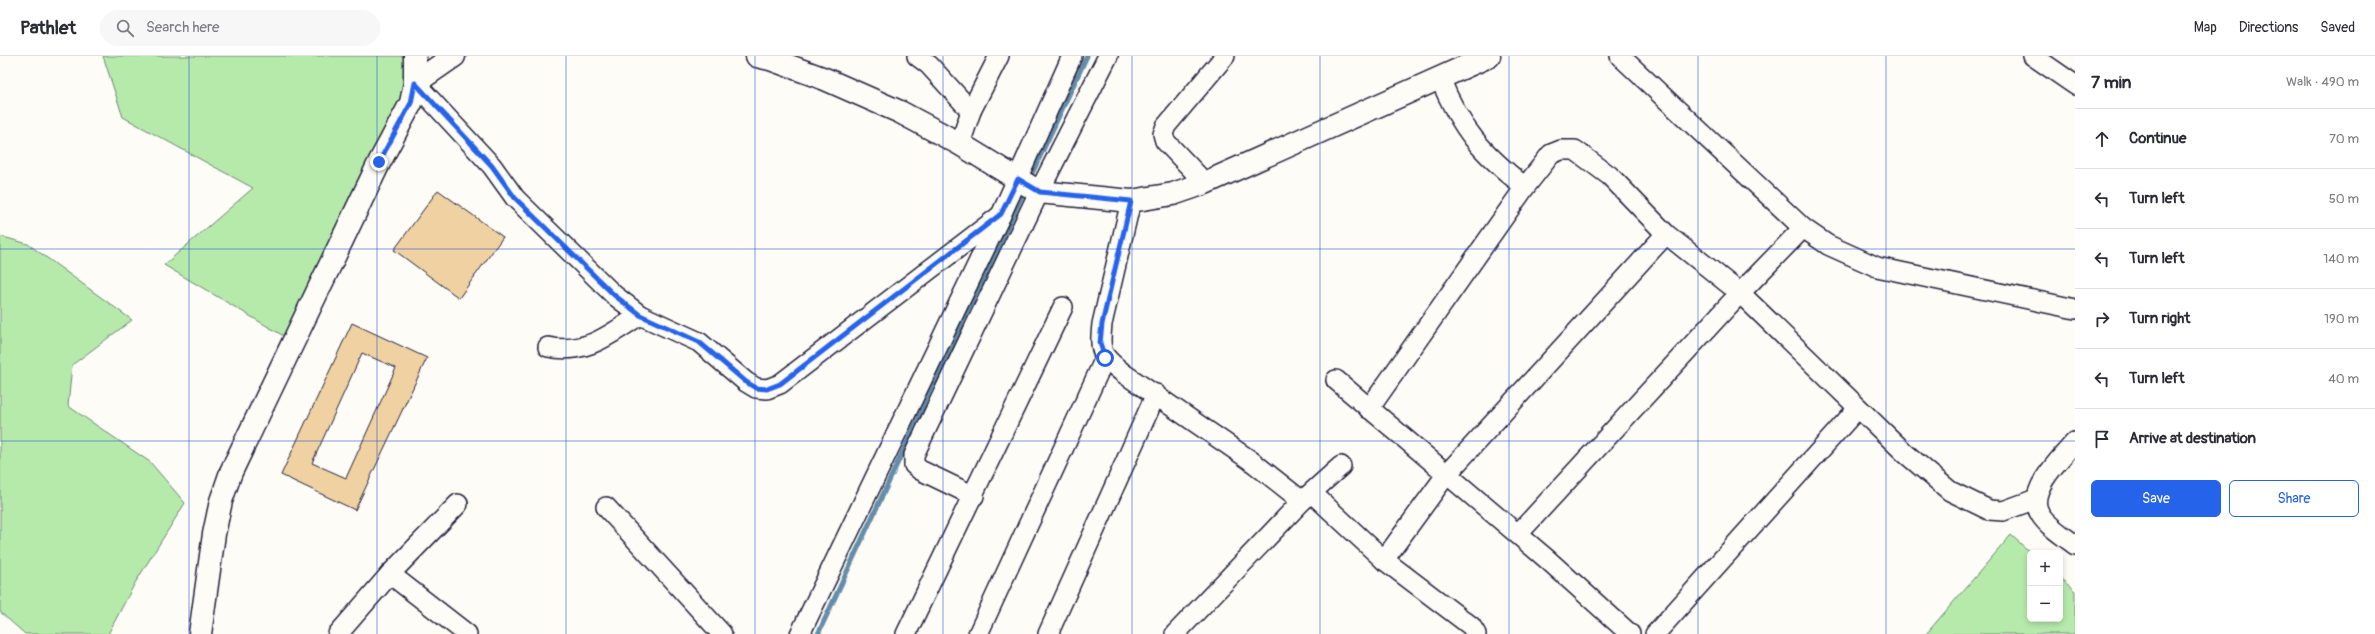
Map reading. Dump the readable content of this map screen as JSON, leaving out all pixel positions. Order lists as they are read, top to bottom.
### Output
{
  "page": {
    "header": "Pathlet",
    "search": "Search here",
    "nav": ["Map", "Directions", "Saved"],
    "heading": ["7 min", "Walk · 490 m"],
    "list": [
      ["Continue", "70 m"],
      ["Turn left", "50 m"],
      ["Turn left", "140 m"],
      ["Turn right", "190 m"],
      ["Turn left", "40 m"],
      "Arrive at destination"
    ],
    "buttons": ["Save", "Share"],
    "map_buttons": ["+", "−"]
  }
}
